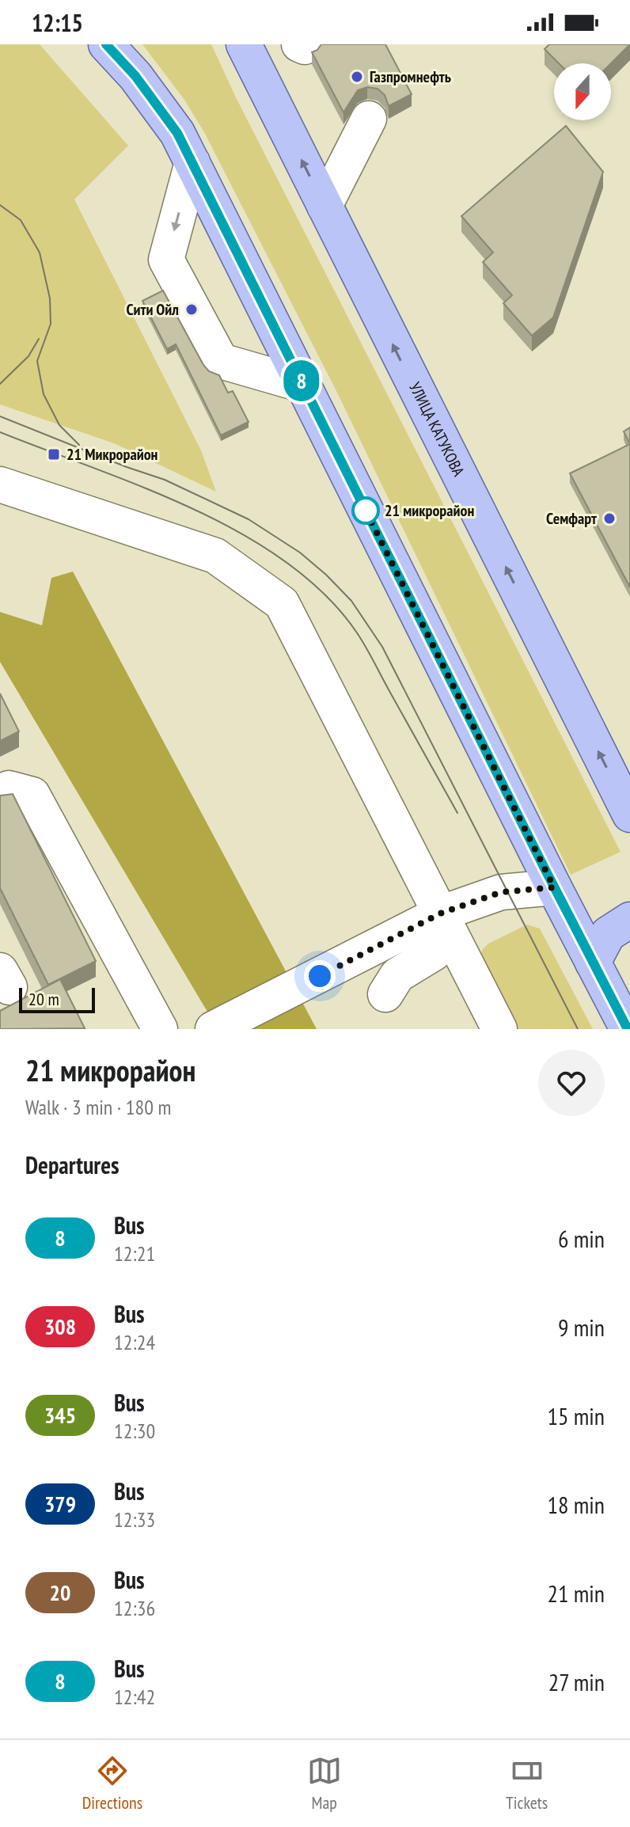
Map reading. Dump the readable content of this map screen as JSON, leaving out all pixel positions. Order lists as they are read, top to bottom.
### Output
{
  "streets": {
    "main road": ["УЛИЦА КАТУКОВА"]
  },
  "places": {
    "other": [
      "Газпромнефть",
      "Сити Ойл",
      "21 микрорайон",
      "Семфарт"
    ],
    "transit": ["21 Микрорайон"]
  },
  "lines": ["bus line 8"],
  "scale_bar": "20 m",
  "north": "bottom",
  "page": {
    "status": "12:15",
    "on_map": "8",
    "scale": "20 m",
    "heading": [
      ["21 микрорайон", "Walk · 3 min · 180 m"],
      "Departures"
    ],
    "list": [
      {
        "mark": "8",
        "name": "Bus",
        "note": "12:21",
        "value": "6 min"
      },
      {
        "mark": "308",
        "name": "Bus",
        "note": "12:24",
        "value": "9 min"
      },
      {
        "mark": "345",
        "name": "Bus",
        "note": "12:30",
        "value": "15 min"
      },
      {
        "mark": "379",
        "name": "Bus",
        "note": "12:33",
        "value": "18 min"
      },
      {
        "mark": "20",
        "name": "Bus",
        "note": "12:36",
        "value": "21 min"
      },
      {
        "mark": "8",
        "name": "Bus",
        "note": "12:42",
        "value": "27 min"
      }
    ],
    "tabs": ["Directions", "Map", "Tickets"]
  }
}
